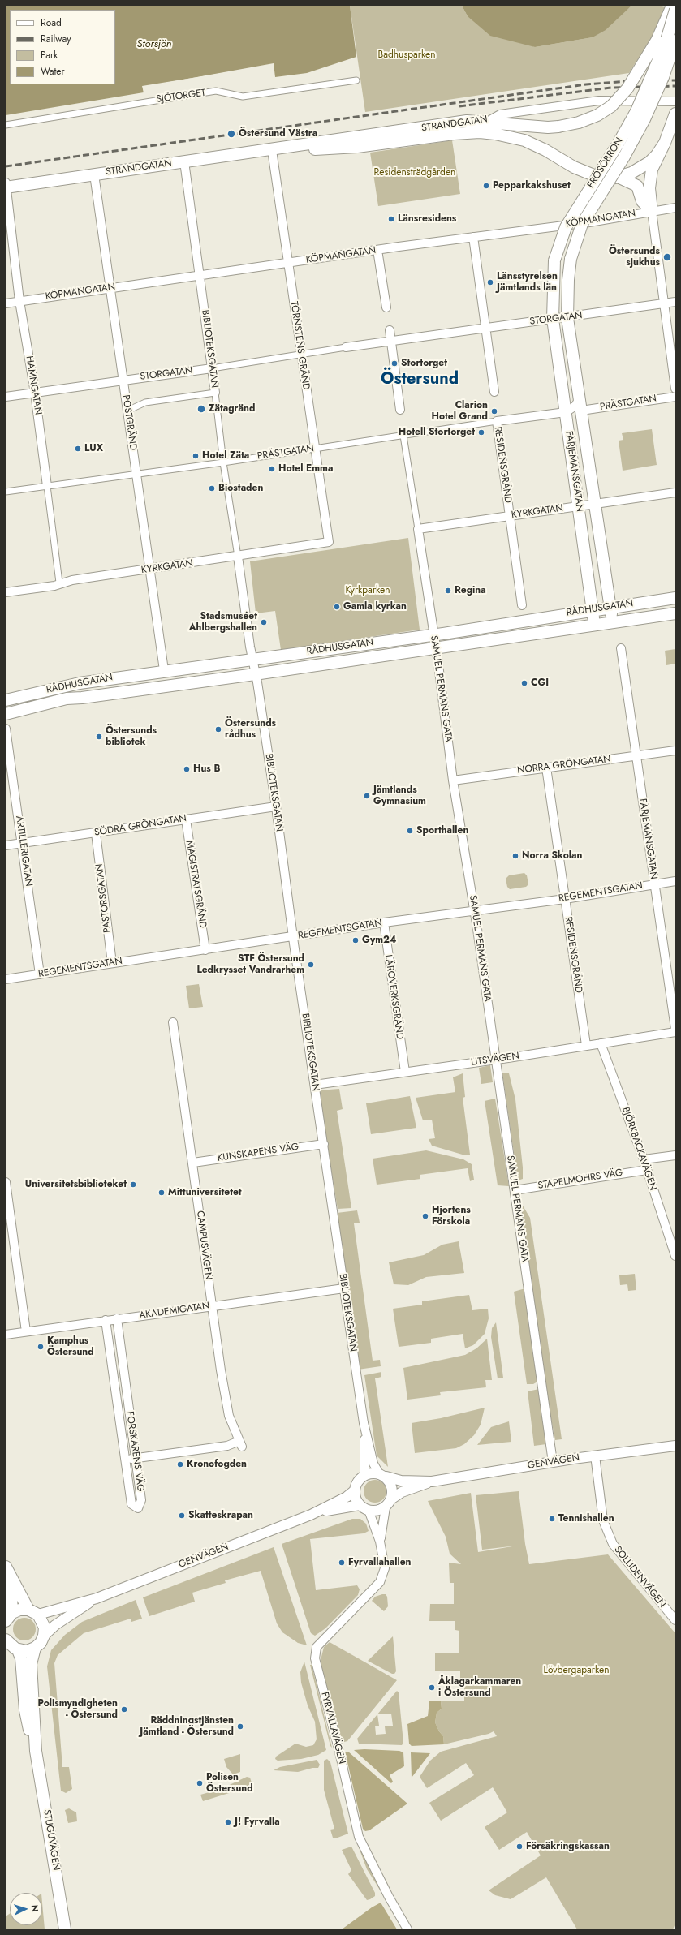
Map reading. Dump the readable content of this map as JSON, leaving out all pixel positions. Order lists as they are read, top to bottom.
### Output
{
  "streets": {
    "main road": [
      "STRANDGATAN",
      "FRÖSÖBRON",
      "FÄRJEMANSGATAN",
      "RÅDHUSGATAN",
      "STUGUVÄGEN"
    ],
    "street": [
      "SJÖTORGET",
      "KÖPMANGATAN",
      "STORGATAN",
      "TÖRNSTENS GRÄND",
      "BIBLIOTEKSGATAN",
      "HAMNGATAN",
      "PRÄSTGATAN",
      "POSTGRÄND",
      "RESIDENSGRÄND",
      "KYRKGATAN",
      "SAMUEL PERMANS GATA",
      "NORRA GRÖNGATAN",
      "SÖDRA GRÖNGATAN",
      "ARTILLERIGATAN",
      "MAGISTRATSGRÄND",
      "REGEMENTSGATAN",
      "PASTORSGATAN",
      "LÄROVERKSGRÄND",
      "LITSVÄGEN",
      "BJÖRKBACKAVÄGEN",
      "KUNSKAPENS VÄG",
      "STAPELMOHRS VÄG",
      "CAMPUSVÄGEN",
      "AKADEMIGATAN",
      "FORSKARENS VÄG",
      "GENVÄGEN",
      "SOLLIDENVÄGEN",
      "FYRVALLAVÄGEN"
    ]
  },
  "crossings": [
    ["STRANDGATAN", "TÖRNSTENS GRÄND"],
    ["STRANDGATAN", "BIBLIOTEKSGATAN"],
    ["STRANDGATAN", "HAMNGATAN"],
    ["STRANDGATAN", "POSTGRÄND"],
    ["FRÖSÖBRON", "STORGATAN"],
    ["FRÖSÖBRON", "FÄRJEMANSGATAN"],
    ["KÖPMANGATAN", "TÖRNSTENS GRÄND"],
    ["KÖPMANGATAN", "BIBLIOTEKSGATAN"],
    ["KÖPMANGATAN", "HAMNGATAN"],
    ["KÖPMANGATAN", "POSTGRÄND"],
    ["STORGATAN", "TÖRNSTENS GRÄND"],
    ["STORGATAN", "BIBLIOTEKSGATAN"],
    ["STORGATAN", "HAMNGATAN"],
    ["STORGATAN", "POSTGRÄND"],
    ["STORGATAN", "FÄRJEMANSGATAN"],
    ["TÖRNSTENS GRÄND", "PRÄSTGATAN"],
    ["TÖRNSTENS GRÄND", "KYRKGATAN"],
    ["BIBLIOTEKSGATAN", "PRÄSTGATAN"],
    ["BIBLIOTEKSGATAN", "KYRKGATAN"],
    ["BIBLIOTEKSGATAN", "RÅDHUSGATAN"],
    ["BIBLIOTEKSGATAN", "SÖDRA GRÖNGATAN"],
    ["BIBLIOTEKSGATAN", "REGEMENTSGATAN"],
    ["BIBLIOTEKSGATAN", "LITSVÄGEN"],
    ["BIBLIOTEKSGATAN", "KUNSKAPENS VÄG"],
    ["BIBLIOTEKSGATAN", "AKADEMIGATAN"],
    ["BIBLIOTEKSGATAN", "GENVÄGEN"],
    ["BIBLIOTEKSGATAN", "FYRVALLAVÄGEN"],
    ["HAMNGATAN", "PRÄSTGATAN"],
    ["HAMNGATAN", "KYRKGATAN"],
    ["PRÄSTGATAN", "POSTGRÄND"],
    ["PRÄSTGATAN", "RESIDENSGRÄND"],
    ["PRÄSTGATAN", "FÄRJEMANSGATAN"],
    ["PRÄSTGATAN", "SAMUEL PERMANS GATA"],
    ["POSTGRÄND", "KYRKGATAN"],
    ["POSTGRÄND", "RÅDHUSGATAN"],
    ["RESIDENSGRÄND", "KYRKGATAN"],
    ["RESIDENSGRÄND", "NORRA GRÖNGATAN"],
    ["RESIDENSGRÄND", "REGEMENTSGATAN"],
    ["RESIDENSGRÄND", "LITSVÄGEN"],
    ["FÄRJEMANSGATAN", "KYRKGATAN"],
    ["FÄRJEMANSGATAN", "RÅDHUSGATAN"],
    ["FÄRJEMANSGATAN", "NORRA GRÖNGATAN"],
    ["FÄRJEMANSGATAN", "REGEMENTSGATAN"],
    ["KYRKGATAN", "SAMUEL PERMANS GATA"],
    ["RÅDHUSGATAN", "SAMUEL PERMANS GATA"],
    ["SAMUEL PERMANS GATA", "NORRA GRÖNGATAN"],
    ["SAMUEL PERMANS GATA", "REGEMENTSGATAN"],
    ["SAMUEL PERMANS GATA", "LITSVÄGEN"],
    ["SAMUEL PERMANS GATA", "STAPELMOHRS VÄG"],
    ["SAMUEL PERMANS GATA", "GENVÄGEN"],
    ["SÖDRA GRÖNGATAN", "ARTILLERIGATAN"],
    ["SÖDRA GRÖNGATAN", "MAGISTRATSGRÄND"],
    ["SÖDRA GRÖNGATAN", "PASTORSGATAN"],
    ["ARTILLERIGATAN", "REGEMENTSGATAN"],
    ["MAGISTRATSGRÄND", "REGEMENTSGATAN"],
    ["REGEMENTSGATAN", "PASTORSGATAN"],
    ["REGEMENTSGATAN", "LÄROVERKSGRÄND"],
    ["LÄROVERKSGRÄND", "LITSVÄGEN"],
    ["LITSVÄGEN", "BJÖRKBACKAVÄGEN"],
    ["BJÖRKBACKAVÄGEN", "STAPELMOHRS VÄG"],
    ["KUNSKAPENS VÄG", "CAMPUSVÄGEN"],
    ["CAMPUSVÄGEN", "AKADEMIGATAN"],
    ["CAMPUSVÄGEN", "FORSKARENS VÄG"],
    ["AKADEMIGATAN", "FORSKARENS VÄG"],
    ["GENVÄGEN", "SOLLIDENVÄGEN"],
    ["GENVÄGEN", "FYRVALLAVÄGEN"]
  ],
  "districts": ["Östersund"],
  "water": ["Storsjön"],
  "parks": [
    "Badhusparken",
    "Residensträdgården",
    "Kyrkparken",
    "Lövbergaparken"
  ],
  "places": [
    "Östersund Västra",
    "Pepparkakshuset",
    "Länsresidens",
    "Östersunds sjukhus",
    "Länsstyrelsen Jämtlands län",
    "Stortorget",
    "Zätagränd",
    "Clarion Hotel Grand",
    "Hotell Stortorget",
    "LUX",
    "Hotel Zäta",
    "Hotel Emma",
    "Biostaden",
    "Regina",
    "Gamla kyrkan",
    "Stadsmuséet Ahlbergshallen",
    "CGI",
    "Östersunds rådhus",
    "Östersunds bibliotek",
    "Hus B",
    "Jämtlands Gymnasium",
    "Sporthallen",
    "Norra Skolan",
    "Gym24",
    "STF Östersund Ledkrysset Vandrarhem",
    "Universitetsbiblioteket",
    "Mittuniversitetet",
    "Hjortens Förskola",
    "Kamphus Östersund",
    "Kronofogden",
    "Skatteskrapan",
    "Tennishallen",
    "Fyrvallahallen",
    "Åklagarkammaren i Östersund",
    "Polismyndigheten - Östersund",
    "Räddningstjänsten Jämtland - Östersund",
    "Polisen Östersund",
    "J! Fyrvalla",
    "Försäkringskassan"
  ],
  "legend": [
    "Road",
    "Railway",
    "Park",
    "Water"
  ],
  "north": "right"
}
